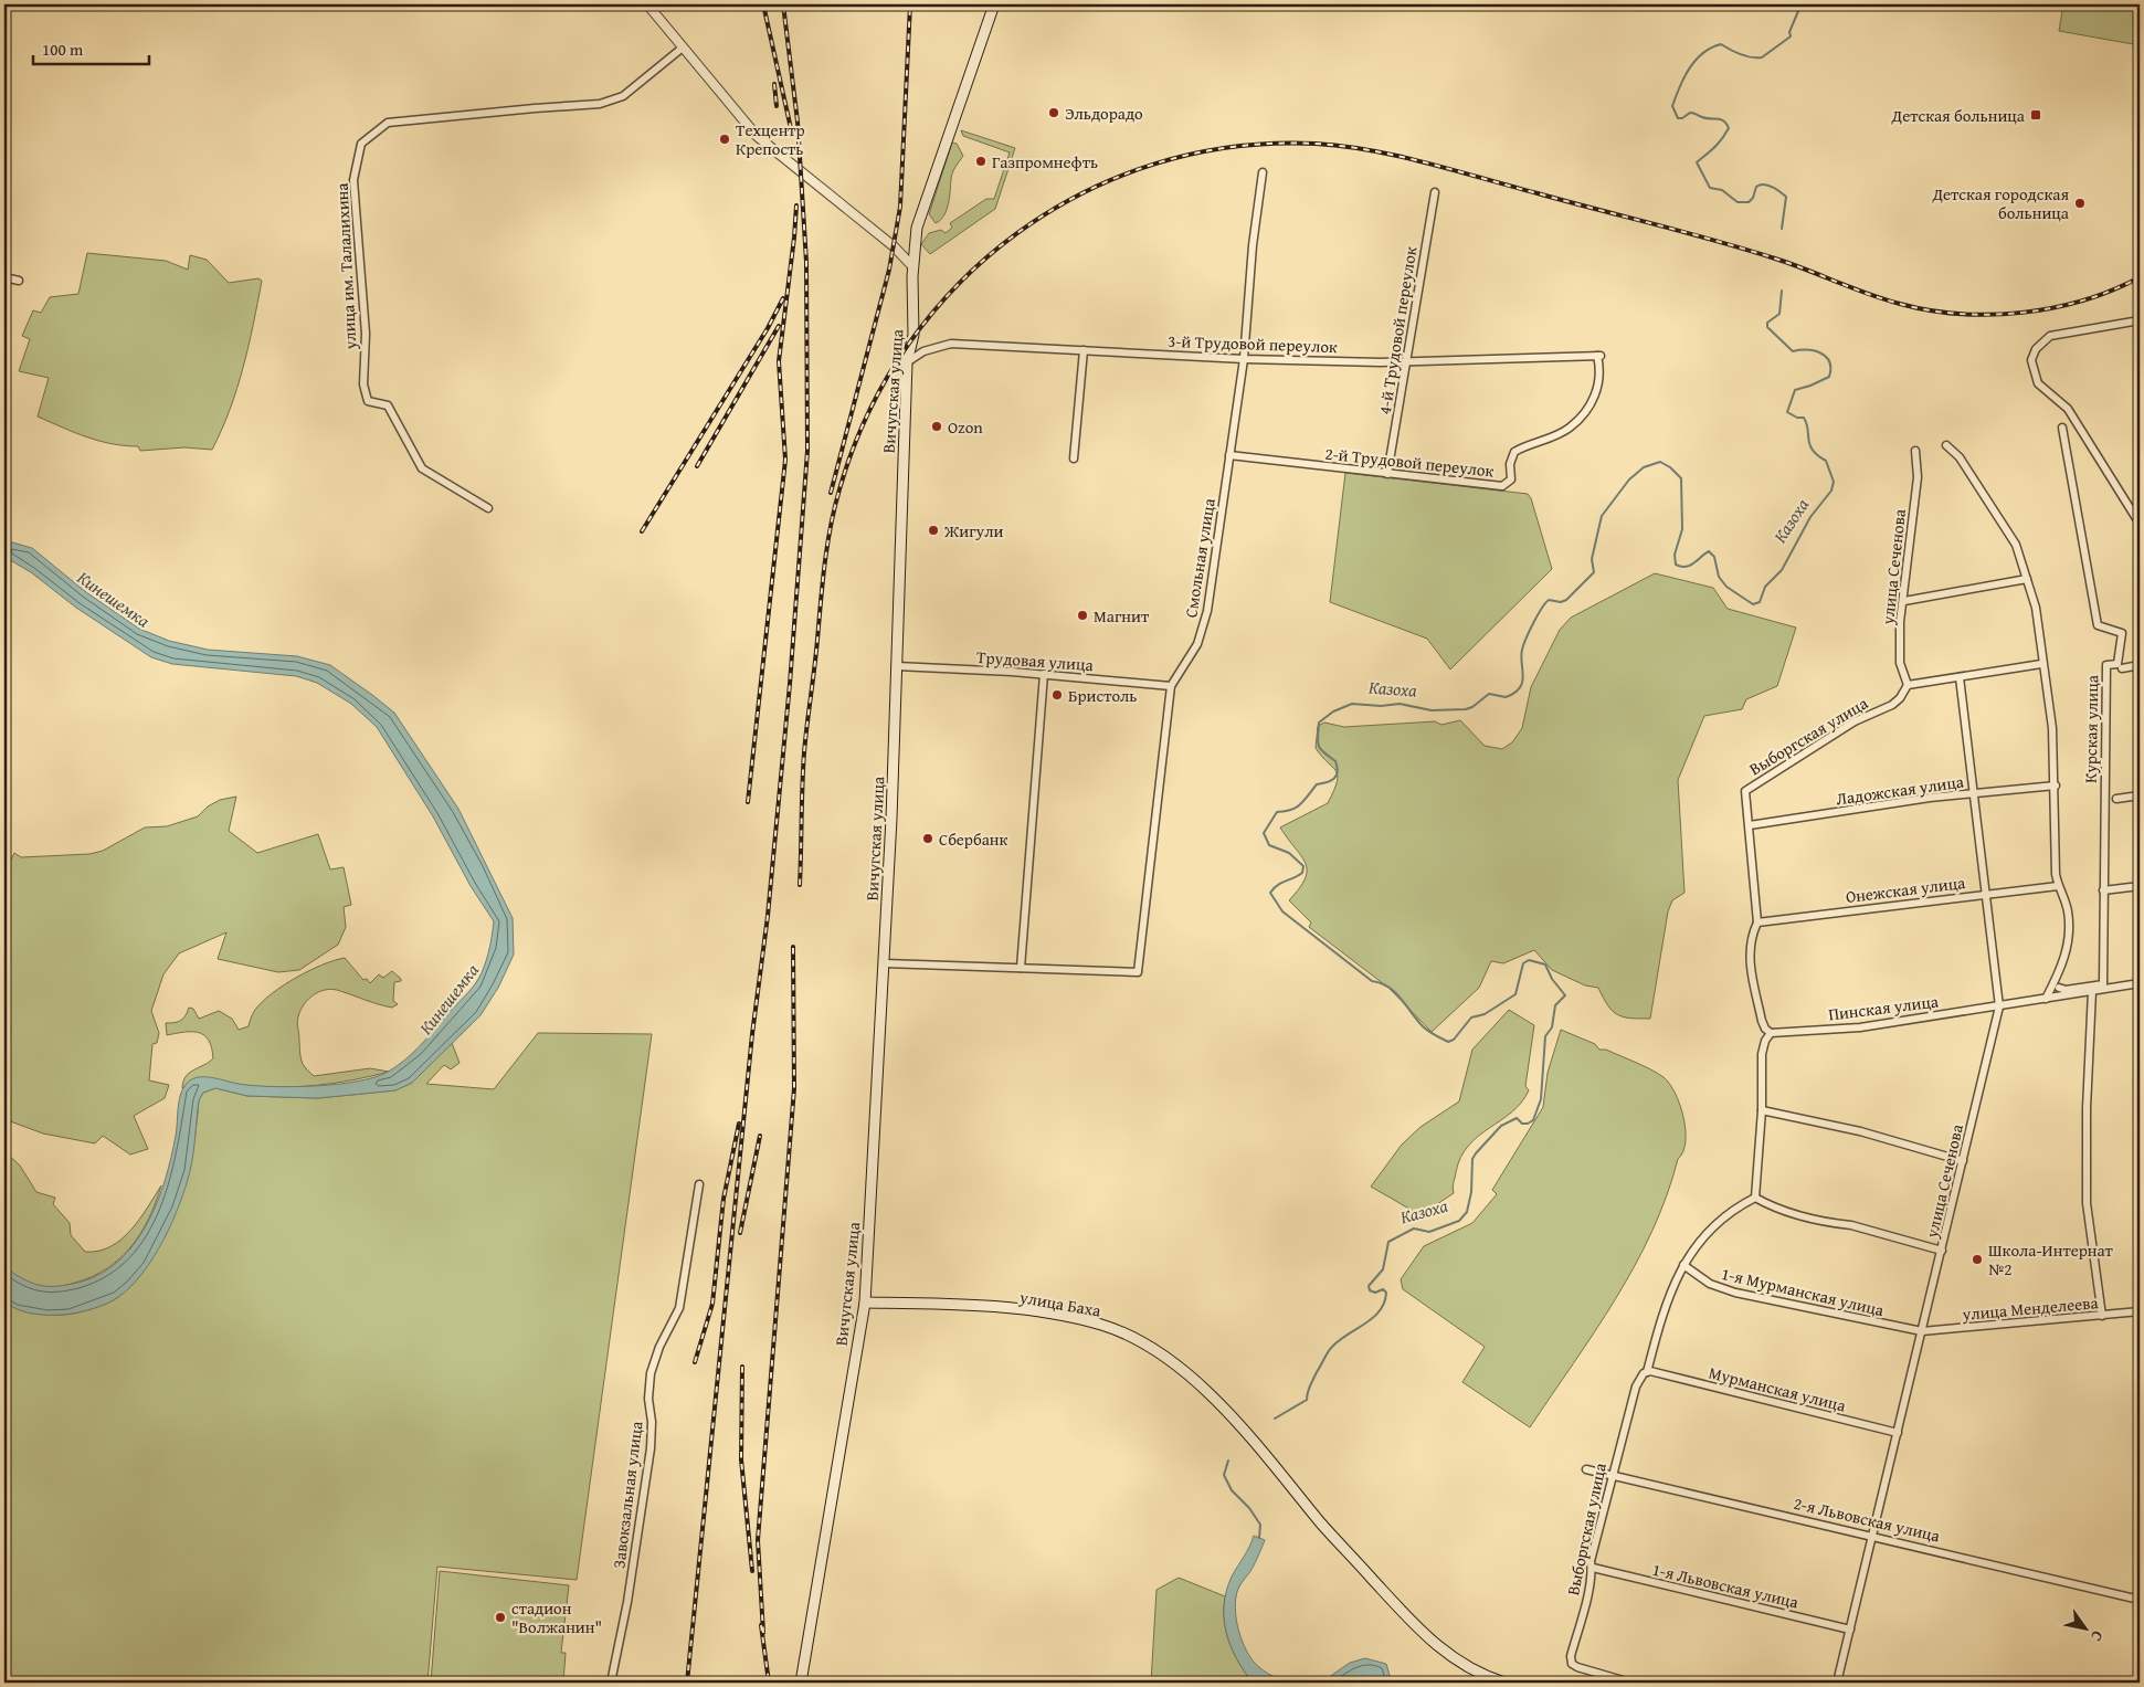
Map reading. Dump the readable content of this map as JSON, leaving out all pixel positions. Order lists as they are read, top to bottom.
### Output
{
  "streets": {
    "main road": ["Вичугская улица", "улица Баха"],
    "street": [
      "улица им. Талалихина",
      "4-й Трудовой переулок",
      "3-й Трудовой переулок",
      "2-й Трудовой переулок",
      "Смольная улица",
      "улица Сеченова",
      "Трудовая улица",
      "Курская улица",
      "Выборгская улица",
      "Ладожская улица",
      "Онежская улица",
      "Пинская улица",
      "1-я Мурманская улица",
      "улица Менделеева",
      "Мурманская улица",
      "Завокзальная улица",
      "2-я Львовская улица",
      "1-я Львовская улица"
    ]
  },
  "crossings": [
    ["4-й Трудовой переулок", "3-й Трудовой переулок"],
    ["4-й Трудовой переулок", "2-й Трудовой переулок"],
    ["3-й Трудовой переулок", "Вичугская улица"],
    ["3-й Трудовой переулок", "2-й Трудовой переулок"],
    ["3-й Трудовой переулок", "Смольная улица"],
    ["Вичугская улица", "Трудовая улица"],
    ["Вичугская улица", "улица Баха"],
    ["2-й Трудовой переулок", "Смольная улица"],
    ["Смольная улица", "Трудовая улица"],
    ["улица Сеченова", "Выборгская улица"],
    ["улица Сеченова", "Ладожская улица"],
    ["улица Сеченова", "Онежская улица"],
    ["улица Сеченова", "Пинская улица"],
    ["улица Сеченова", "1-я Мурманская улица"],
    ["улица Сеченова", "улица Менделеева"],
    ["улица Сеченова", "Мурманская улица"],
    ["улица Сеченова", "2-я Львовская улица"],
    ["улица Сеченова", "1-я Львовская улица"],
    ["Выборгская улица", "Ладожская улица"],
    ["Выборгская улица", "Онежская улица"],
    ["Выборгская улица", "Пинская улица"],
    ["Выборгская улица", "1-я Мурманская улица"],
    ["Выборгская улица", "Мурманская улица"],
    ["Выборгская улица", "2-я Львовская улица"],
    ["Выборгская улица", "1-я Львовская улица"],
    ["1-я Мурманская улица", "улица Менделеева"]
  ],
  "water": ["Казоха", "Кинешемка"],
  "places": {
    "other": [
      "Эльдорадо",
      "Техцентр Крепость",
      "Газпромнефть",
      "Детская городская больница",
      "Ozon",
      "Жигули",
      "Магнит",
      "Бристоль",
      "Сбербанк",
      "Школа-Интернат №2",
      "стадион \"Волжанин\""
    ],
    "transit": ["Детская больница"]
  },
  "scale_bar": "100 m",
  "north": "bottom right"
}
